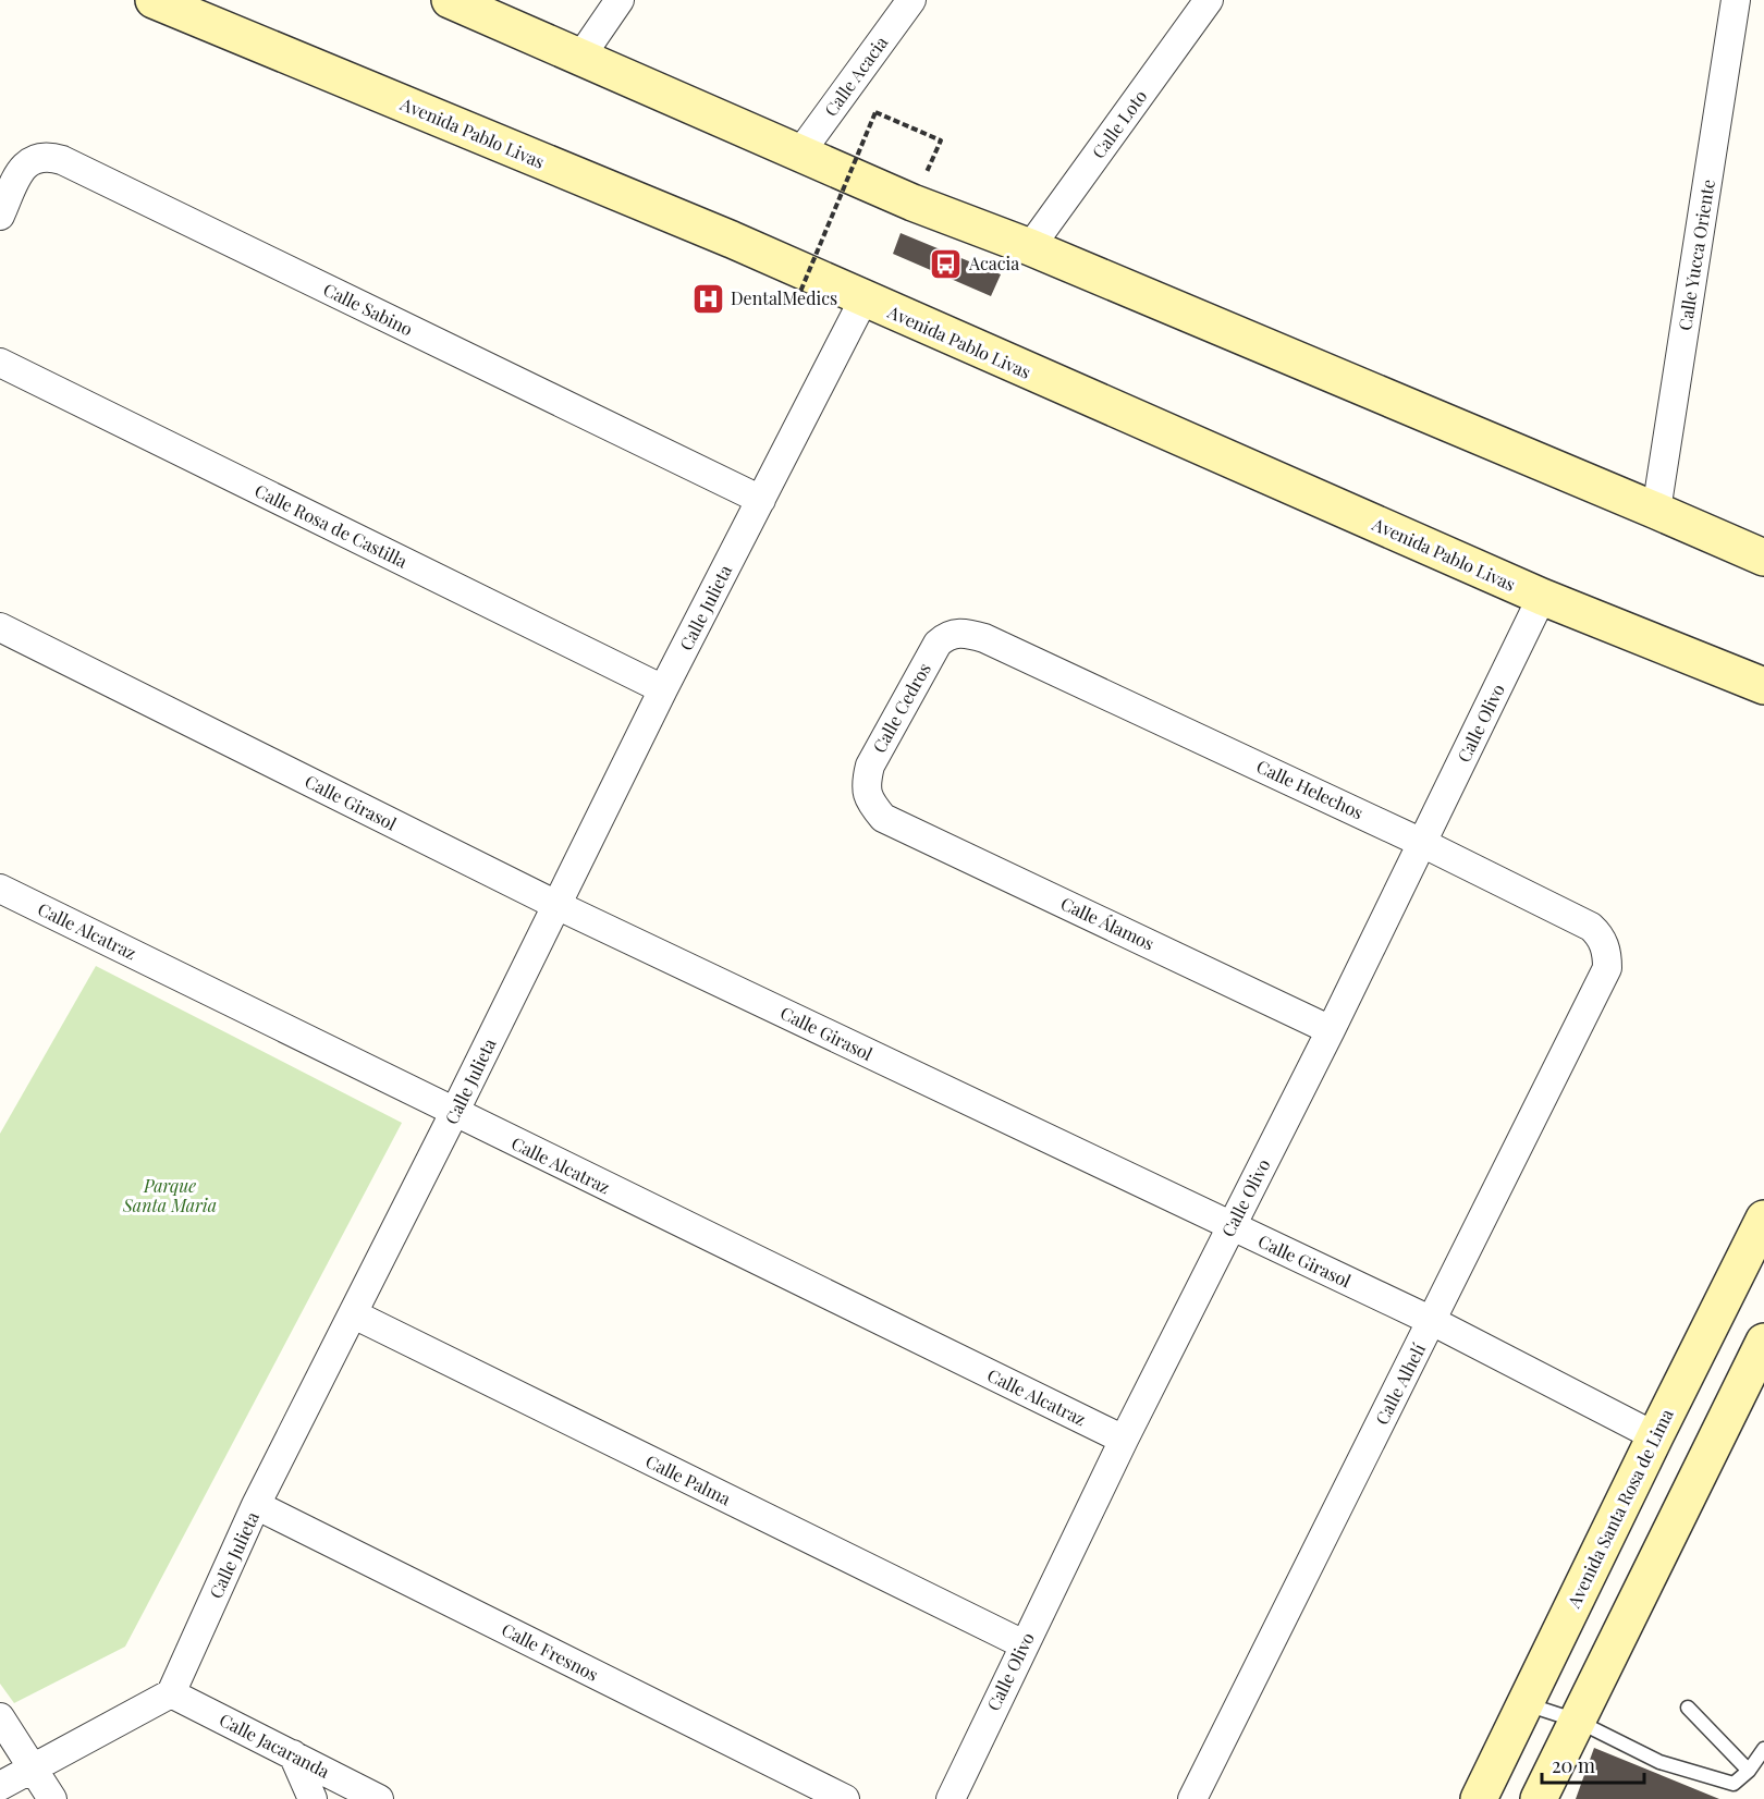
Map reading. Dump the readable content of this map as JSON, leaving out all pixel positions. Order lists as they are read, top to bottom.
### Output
{
  "streets": {
    "main road": ["Avenida Pablo Livas", "Avenida Santa Rosa de Lima"],
    "street": [
      "Calle Acacia",
      "Calle Loto",
      "Calle Yucca Oriente",
      "Calle Sabino",
      "Calle Rosa de Castilla",
      "Calle Julieta",
      "Calle Cedros",
      "Calle Olivo",
      "Calle Helechos",
      "Calle Girasol",
      "Calle Álamos",
      "Calle Alcatraz",
      "Calle Alhelí",
      "Calle Palma",
      "Calle Fresnos",
      "Calle Jacaranda"
    ]
  },
  "crossings": [
    ["Avenida Pablo Livas", "Calle Julieta"],
    ["Avenida Pablo Livas", "Calle Olivo"],
    ["Calle Sabino", "Calle Julieta"],
    ["Calle Rosa de Castilla", "Calle Julieta"],
    ["Calle Julieta", "Calle Girasol"],
    ["Calle Julieta", "Calle Alcatraz"],
    ["Calle Julieta", "Calle Palma"],
    ["Calle Julieta", "Calle Fresnos"],
    ["Calle Julieta", "Calle Jacaranda"],
    ["Calle Cedros", "Calle Helechos"],
    ["Calle Cedros", "Calle Álamos"],
    ["Calle Olivo", "Calle Helechos"],
    ["Calle Olivo", "Calle Girasol"],
    ["Calle Olivo", "Calle Álamos"],
    ["Calle Olivo", "Calle Alcatraz"],
    ["Calle Olivo", "Calle Palma"],
    ["Calle Helechos", "Calle Alhelí"],
    ["Calle Girasol", "Calle Alhelí"],
    ["Calle Girasol", "Avenida Santa Rosa de Lima"]
  ],
  "parks": ["Parque Santa Maria"],
  "places": {
    "bus stop": ["Acacia"],
    "hospital": ["DentalMedics"]
  },
  "scale_bar": "20 m"
}
